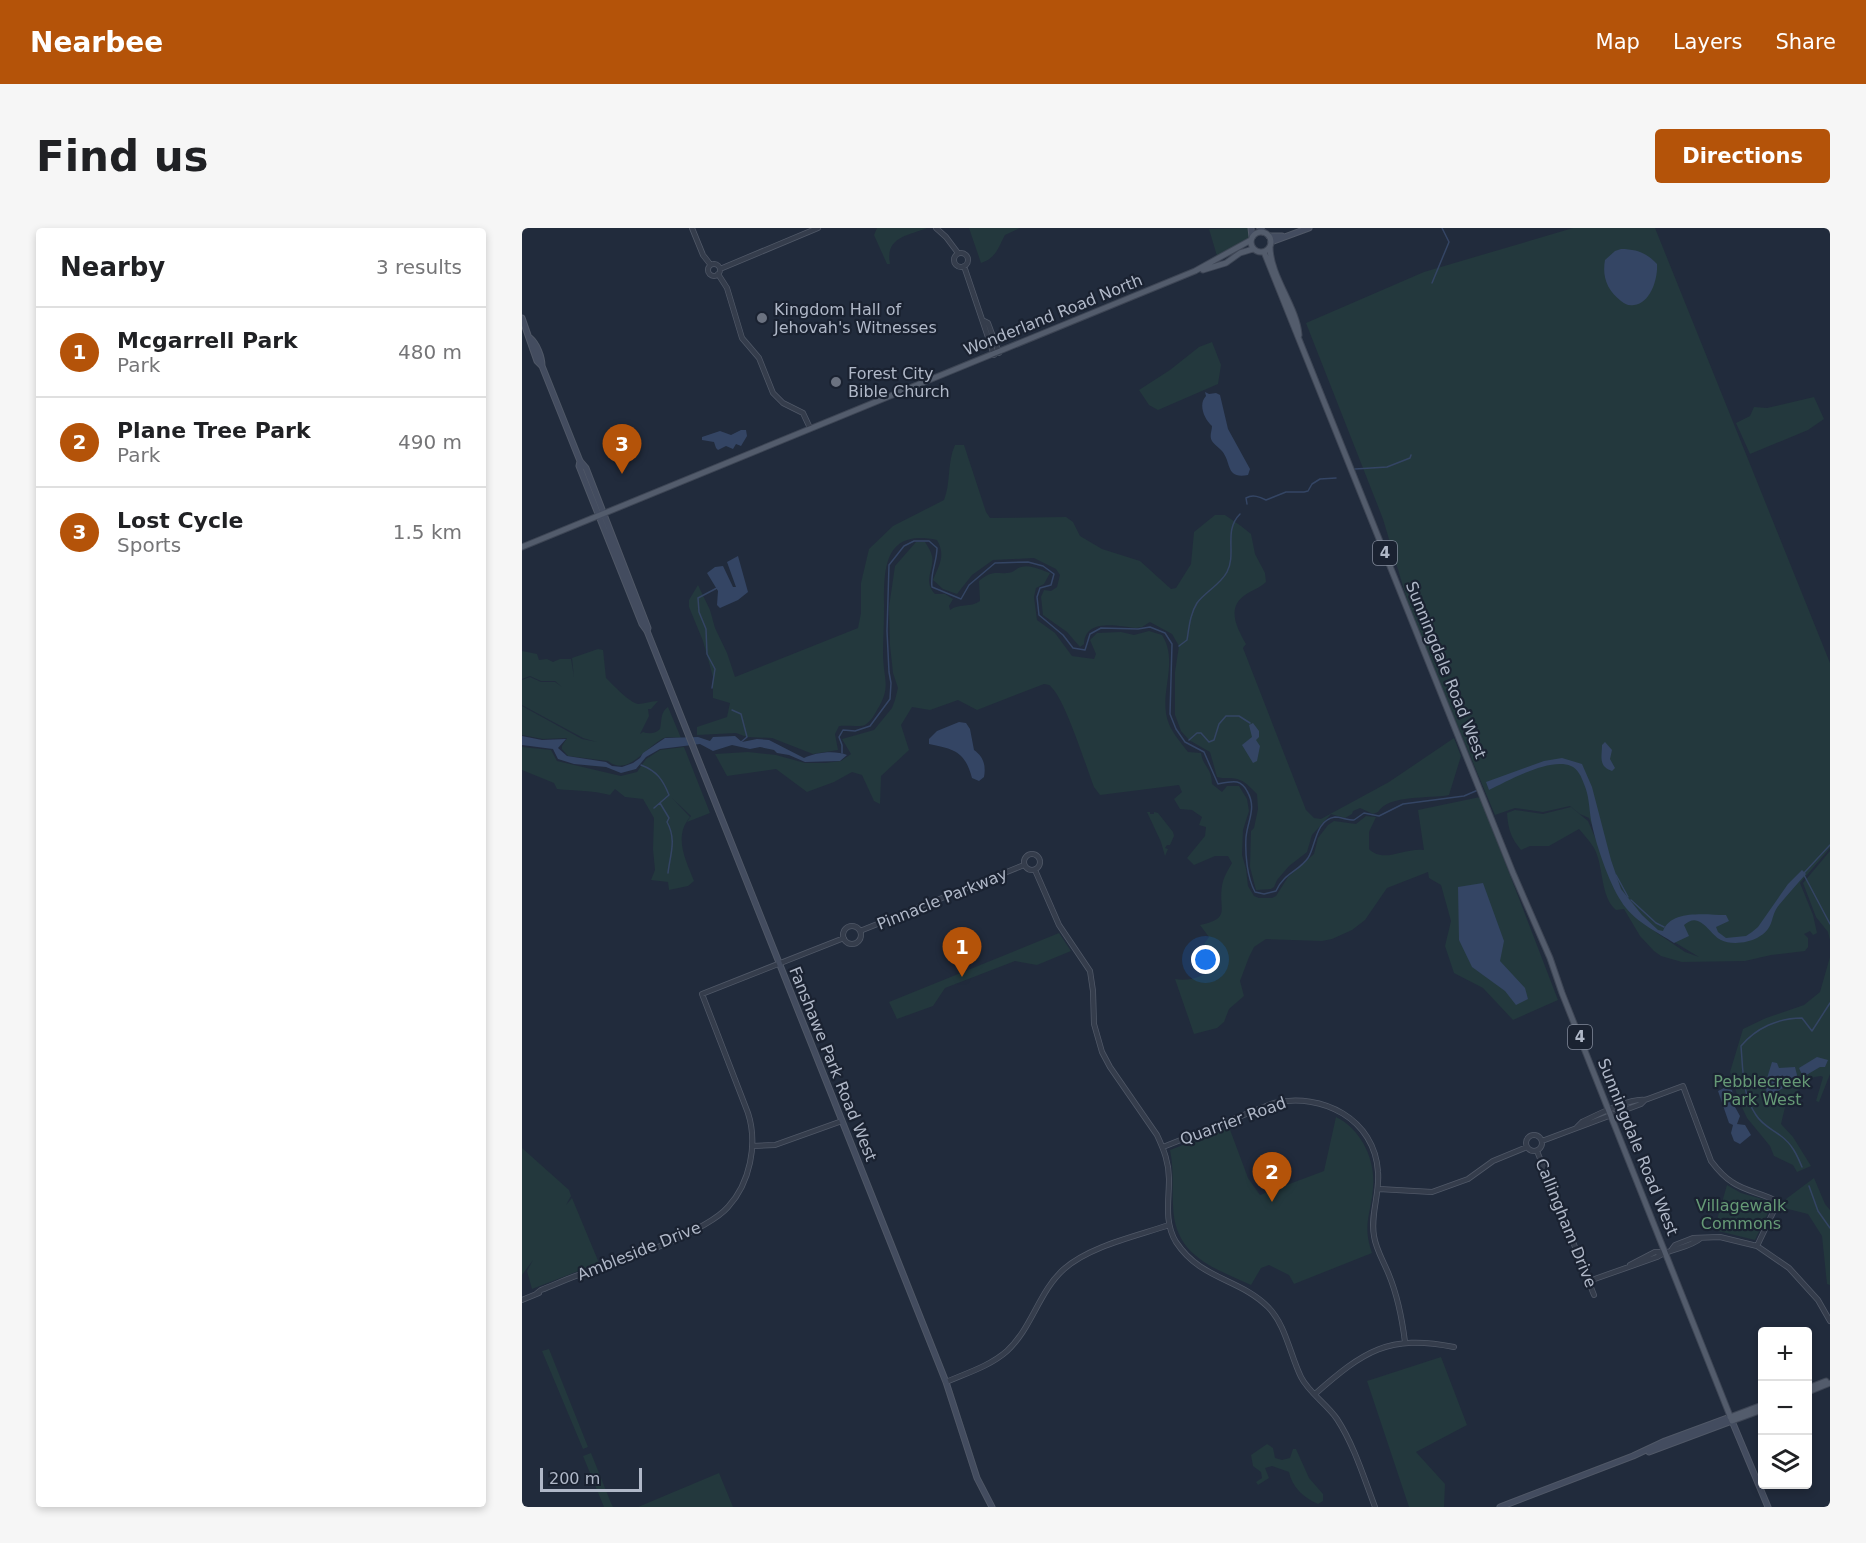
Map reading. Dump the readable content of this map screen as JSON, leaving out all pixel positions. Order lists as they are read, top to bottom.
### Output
{
  "streets": {
    "main road": [
      "Wonderland Road North",
      "4",
      "Sunningdale Road West",
      "Fanshawe Park Road West"
    ],
    "street": [
      "Pinnacle Parkway",
      "Quarrier Road",
      "Callingham Drive",
      "Ambleside Drive"
    ]
  },
  "crossings": [
    ["Wonderland Road North", "Sunningdale Road West"],
    ["Wonderland Road North", "Fanshawe Park Road West"],
    ["Fanshawe Park Road West", "Ambleside Drive"]
  ],
  "parks": ["Pebblecreek Park West", "Villagewalk Commons"],
  "places": ["Kingdom Hall of Jehovah's Witnesses", "Forest City Bible Church"],
  "scale_bar": "200 m",
  "page": {
    "header": "Nearbee",
    "nav": ["Map", "Layers", "Share"],
    "buttons": "Directions",
    "title": "Find us",
    "heading": ["Nearby", "3 results"],
    "list": [
      {
        "mark": "1",
        "name": "Mcgarrell Park",
        "note": "Park",
        "value": "480 m"
      },
      {
        "mark": "2",
        "name": "Plane Tree Park",
        "note": "Park",
        "value": "490 m"
      },
      {
        "mark": "3",
        "name": "Lost Cycle",
        "note": "Sports",
        "value": "1.5 km"
      }
    ],
    "pins": ["3", "1", "2"],
    "map_buttons": ["+", "−"],
    "scale": "200 m"
  }
}
